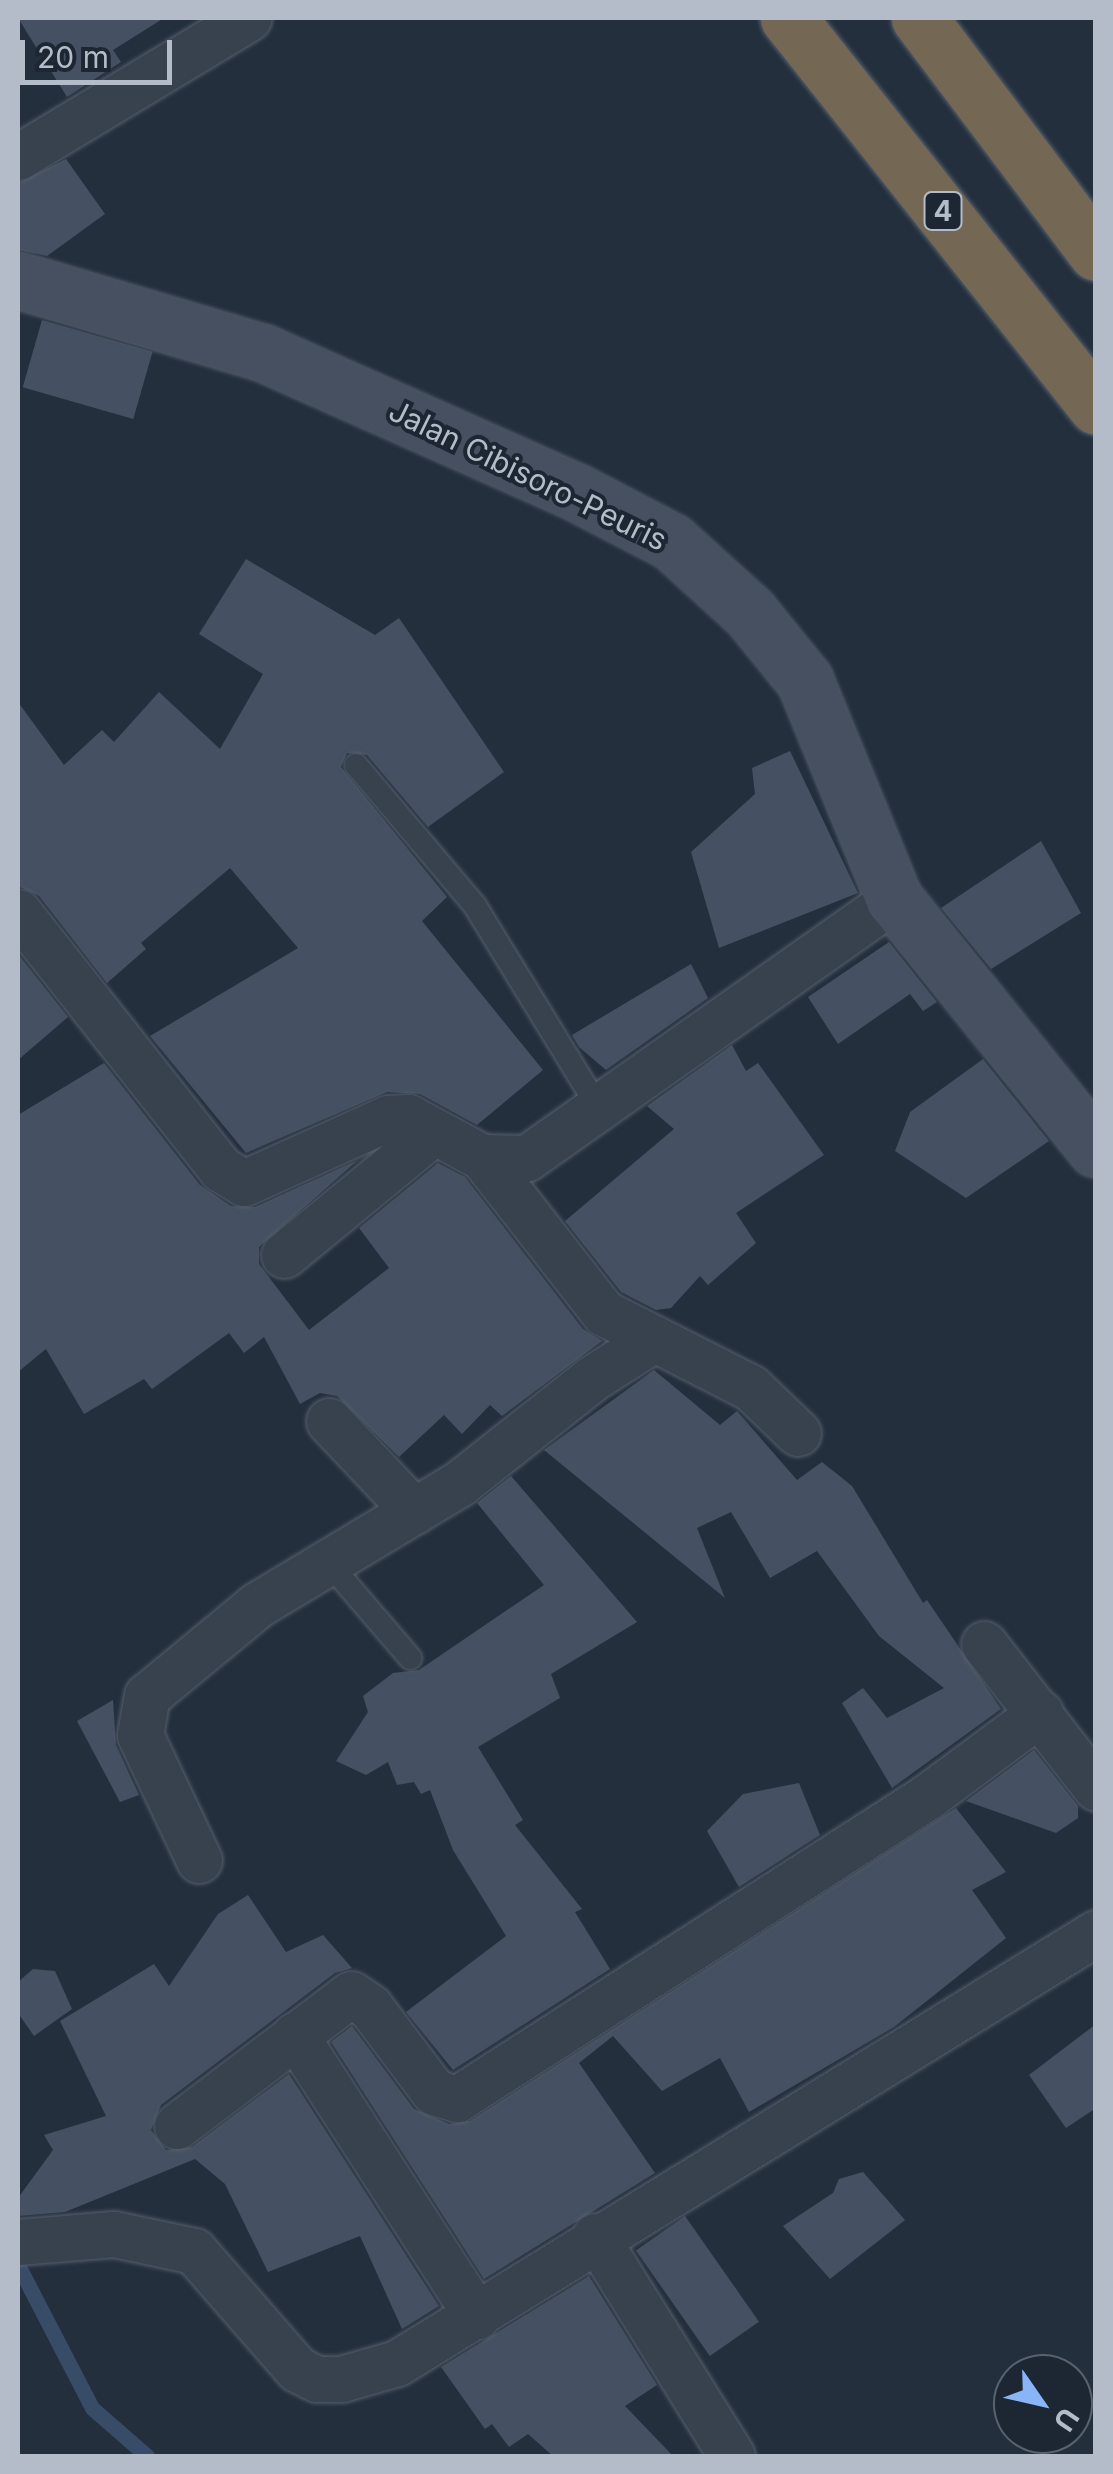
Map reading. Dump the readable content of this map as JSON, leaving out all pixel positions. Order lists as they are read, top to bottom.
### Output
{
  "streets": {
    "highway": ["4"],
    "street": ["Jalan Cibisoro-Peuris"]
  },
  "scale_bar": "20 m",
  "north": "bottom right"
}
